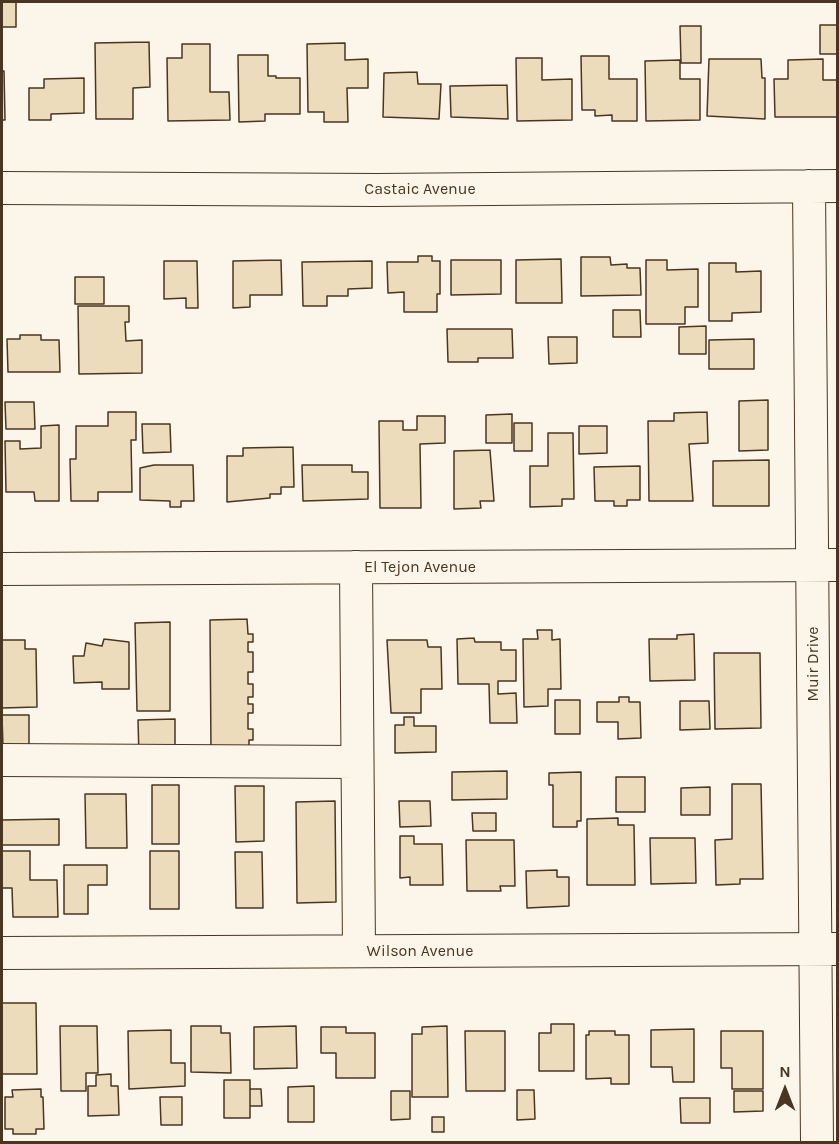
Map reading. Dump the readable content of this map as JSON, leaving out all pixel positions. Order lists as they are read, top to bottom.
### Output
{
  "streets": {
    "street": [
      "Castaic Avenue",
      "El Tejon Avenue",
      "Muir Drive",
      "Wilson Avenue"
    ]
  },
  "crossings": [
    ["Castaic Avenue", "Muir Drive"],
    ["El Tejon Avenue", "Muir Drive"],
    ["Muir Drive", "Wilson Avenue"]
  ],
  "north": "top"
}
